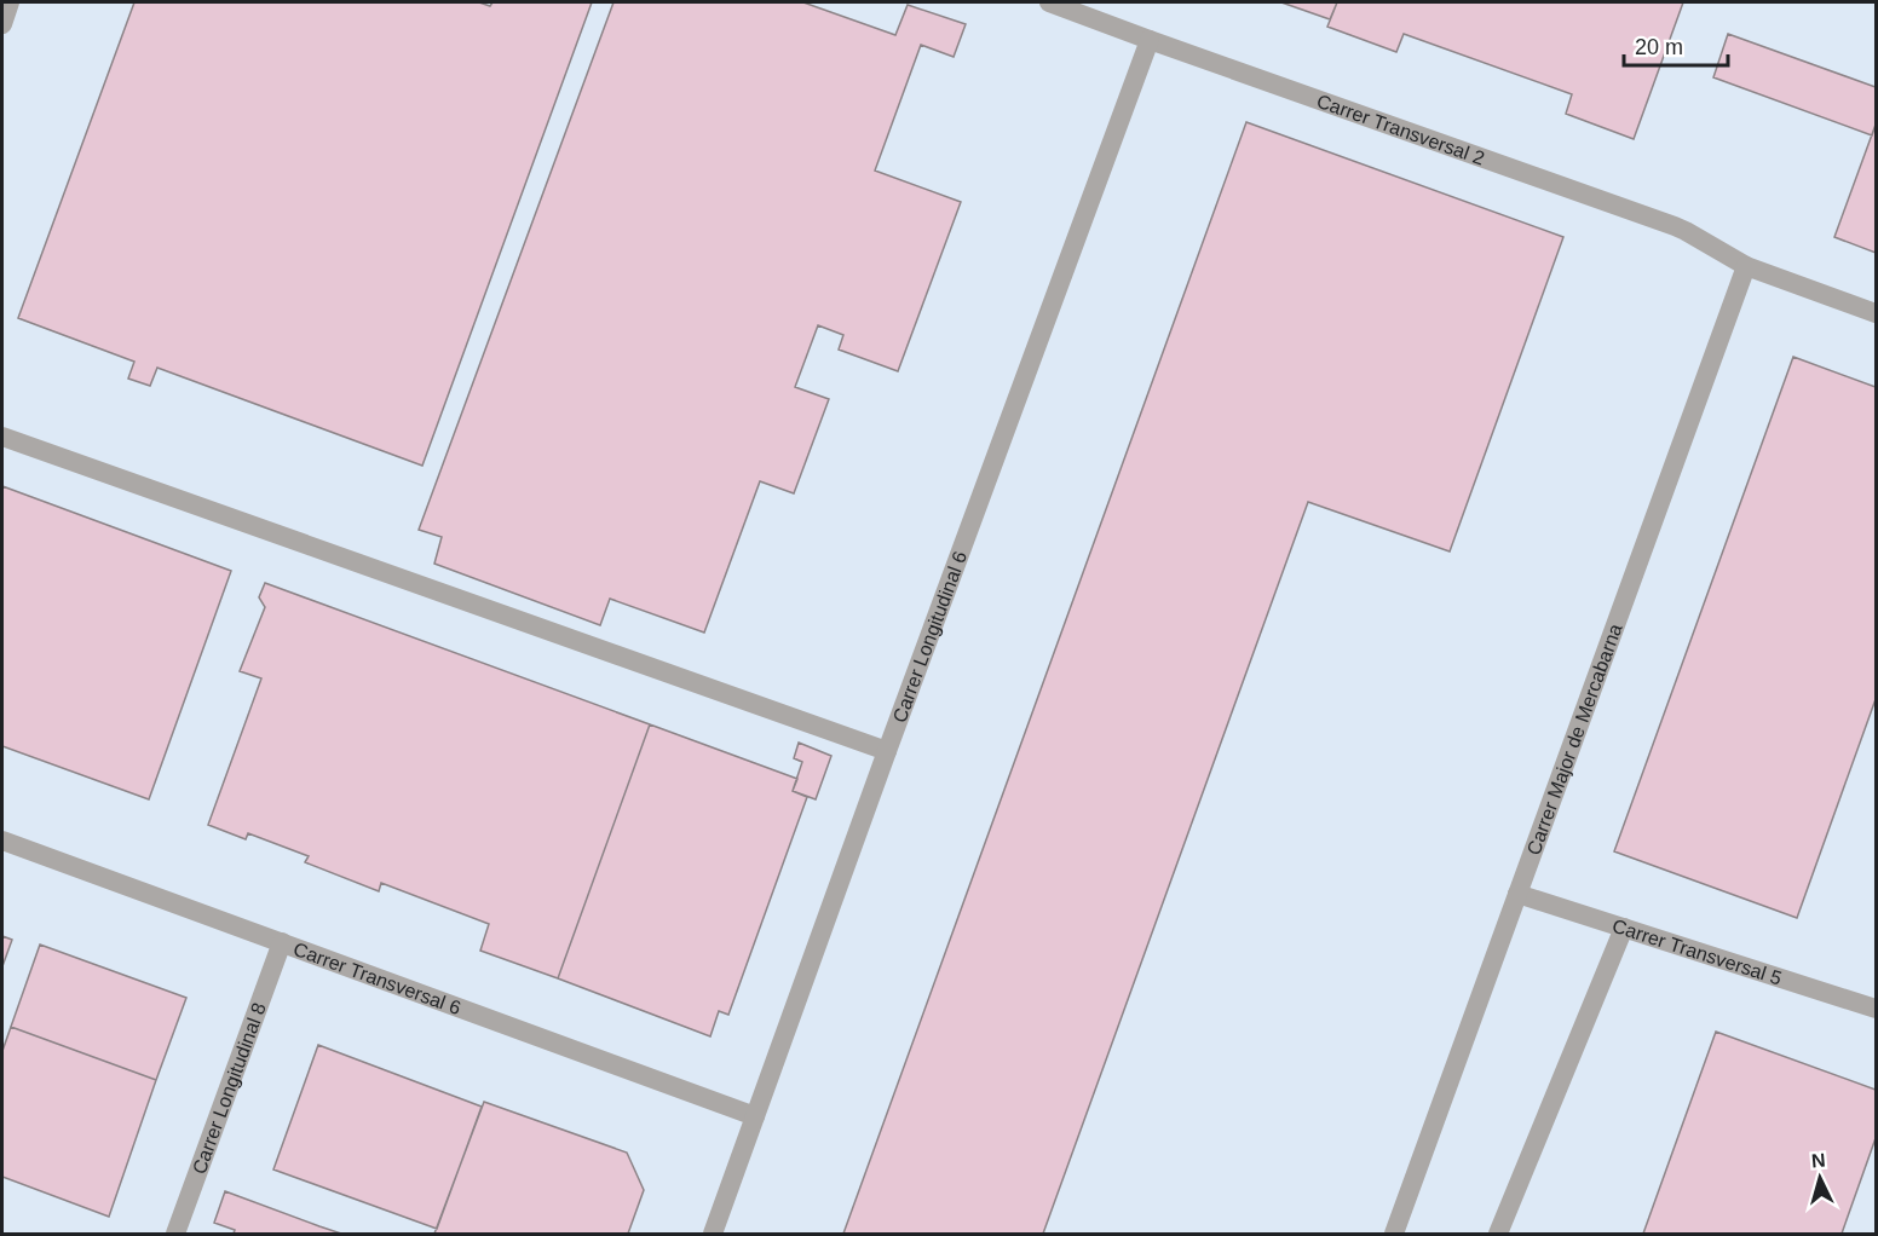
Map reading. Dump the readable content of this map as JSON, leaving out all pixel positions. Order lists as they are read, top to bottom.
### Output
{
  "streets": {
    "lane": [
      "Carrer Transversal 2",
      "Carrer Longitudinal 6",
      "Carrer Major de Mercabarna",
      "Carrer Transversal 5",
      "Carrer Transversal 6",
      "Carrer Longitudinal 8"
    ]
  },
  "crossings": [
    ["Carrer Transversal 2", "Carrer Longitudinal 6"],
    ["Carrer Transversal 2", "Carrer Major de Mercabarna"],
    ["Carrer Longitudinal 6", "Carrer Transversal 6"],
    ["Carrer Major de Mercabarna", "Carrer Transversal 5"],
    ["Carrer Transversal 6", "Carrer Longitudinal 8"]
  ],
  "scale_bar": "20 m",
  "north": "top"
}
